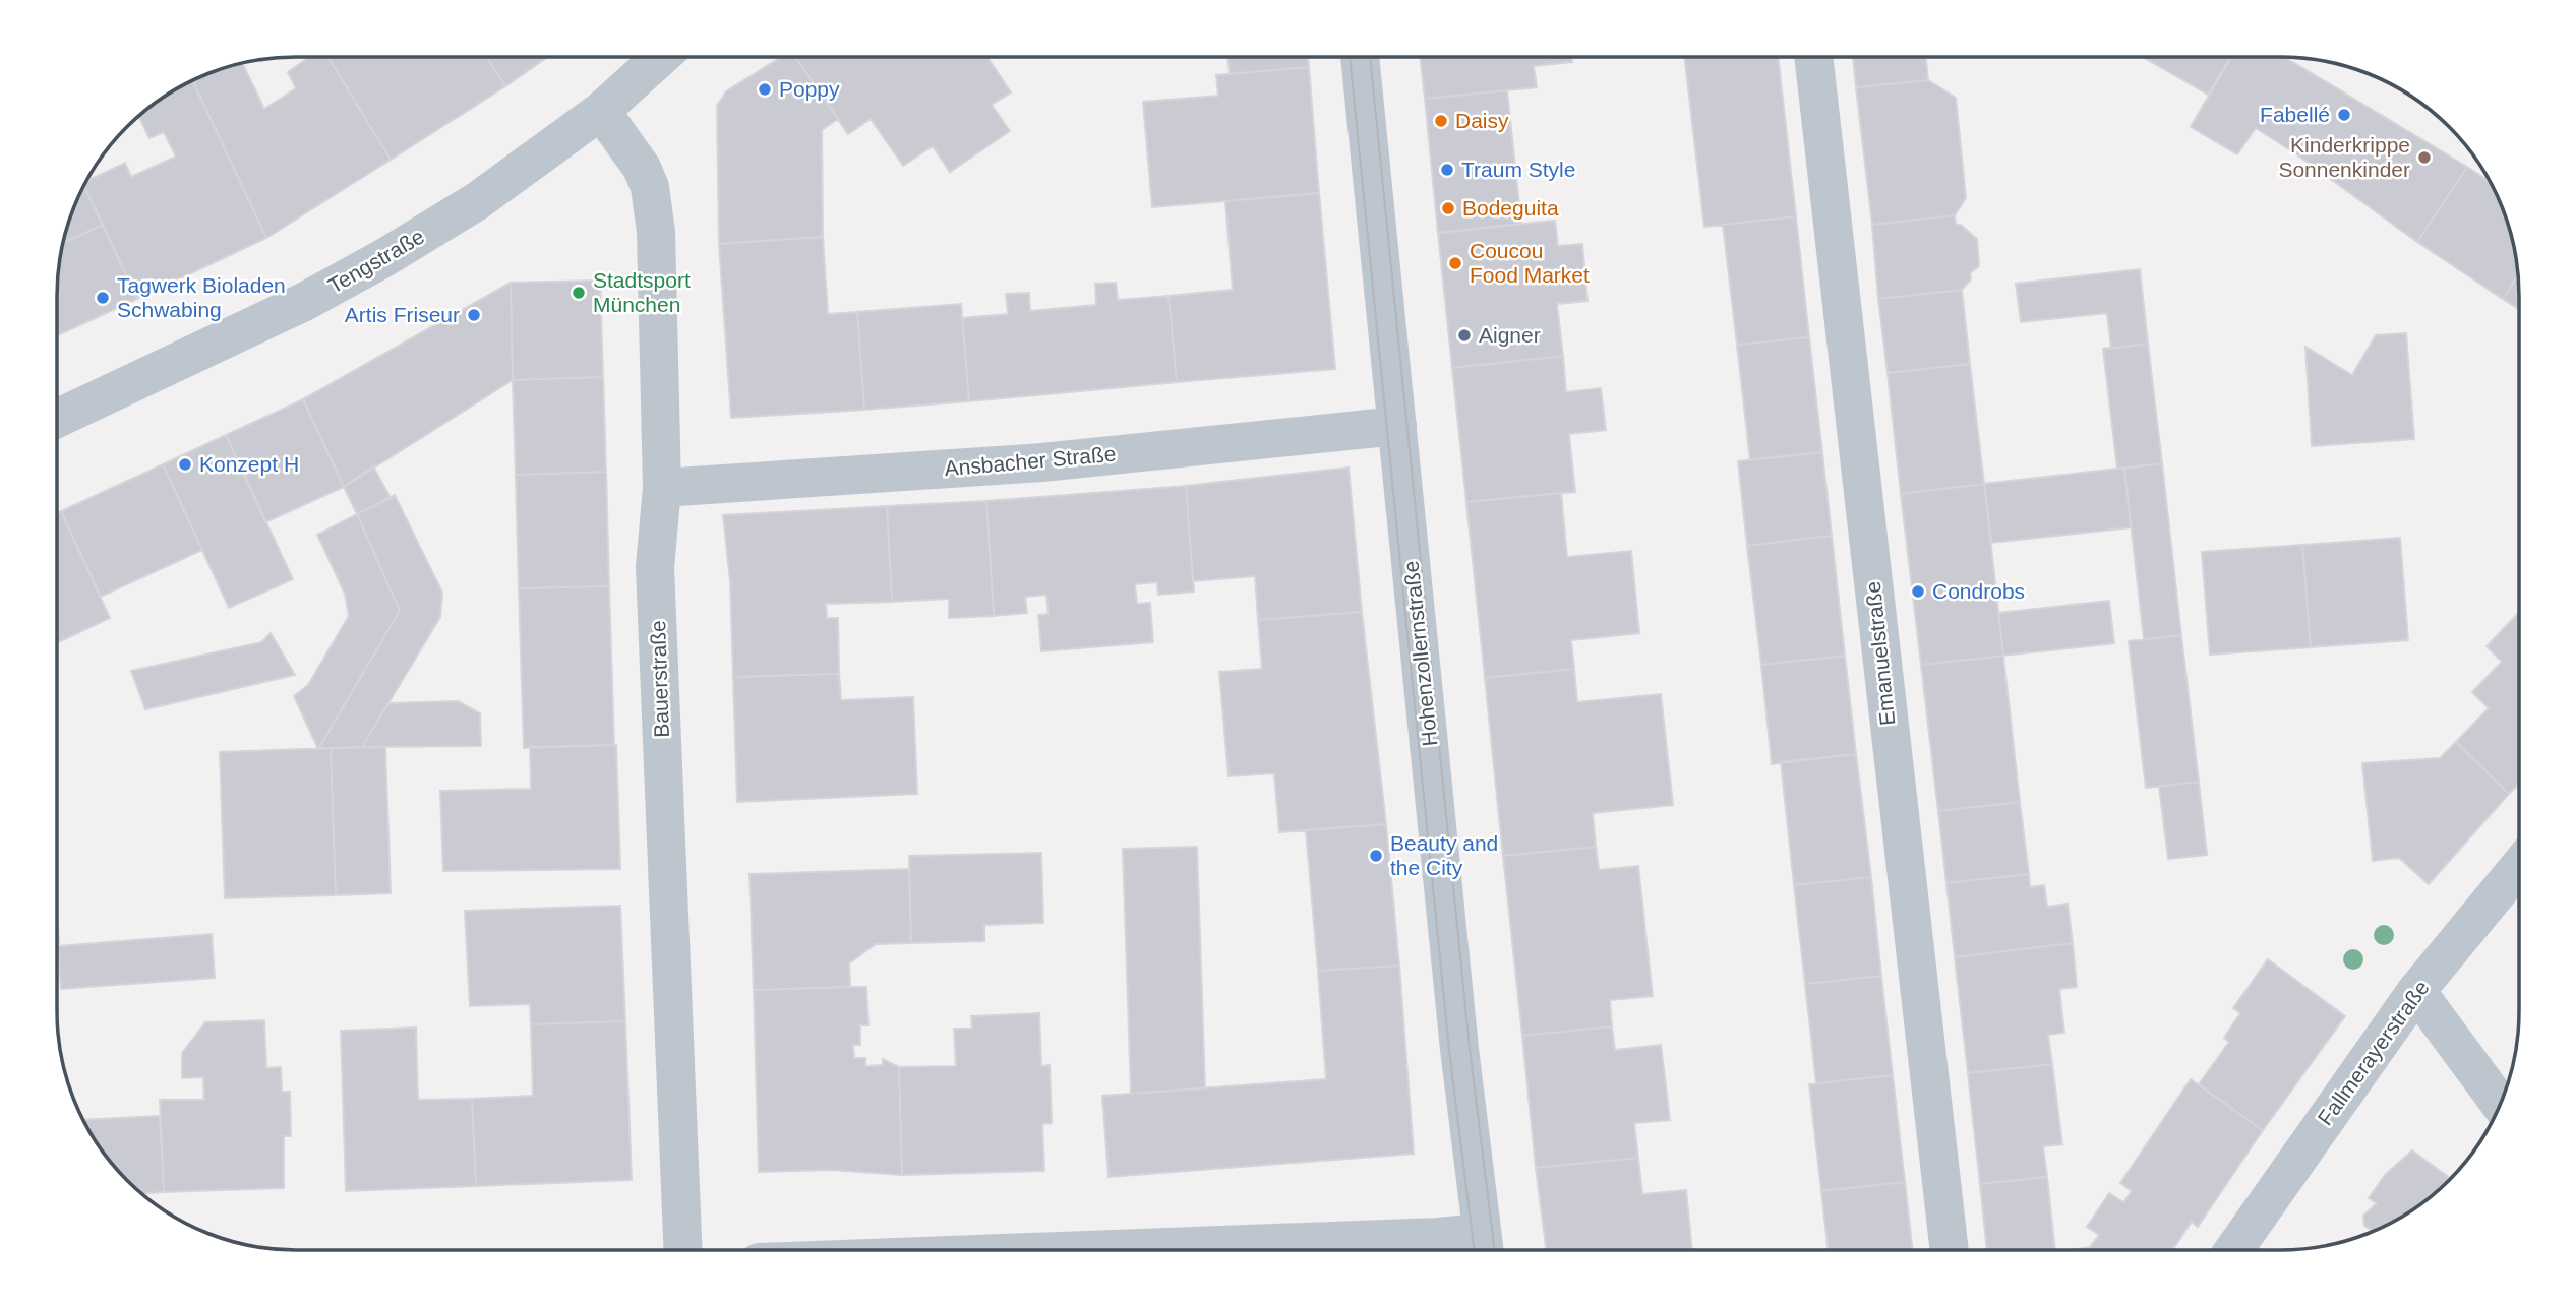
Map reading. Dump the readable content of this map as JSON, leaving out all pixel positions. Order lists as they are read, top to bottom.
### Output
{
  "streets": {
    "street": [
      "Tengstraße",
      "Ansbacher Straße",
      "Hohenzollernstraße",
      "Emanuelstraße",
      "Bauerstraße",
      "Fallmerayerstraße"
    ]
  },
  "crossings": [
    ["Tengstraße", "Bauerstraße"],
    ["Ansbacher Straße", "Hohenzollernstraße"],
    ["Ansbacher Straße", "Bauerstraße"]
  ],
  "places": [
    "Poppy",
    "Fabellé",
    "Daisy",
    "Kinderkrippe Sonnenkinder",
    "Traum Style",
    "Bodeguita",
    "Coucou Food Market",
    "Stadtsport München",
    "Tagwerk Bioladen Schwabing",
    "Artis Friseur",
    "Aigner",
    "Konzept H",
    "Condrobs",
    "Beauty and the City"
  ]
}
